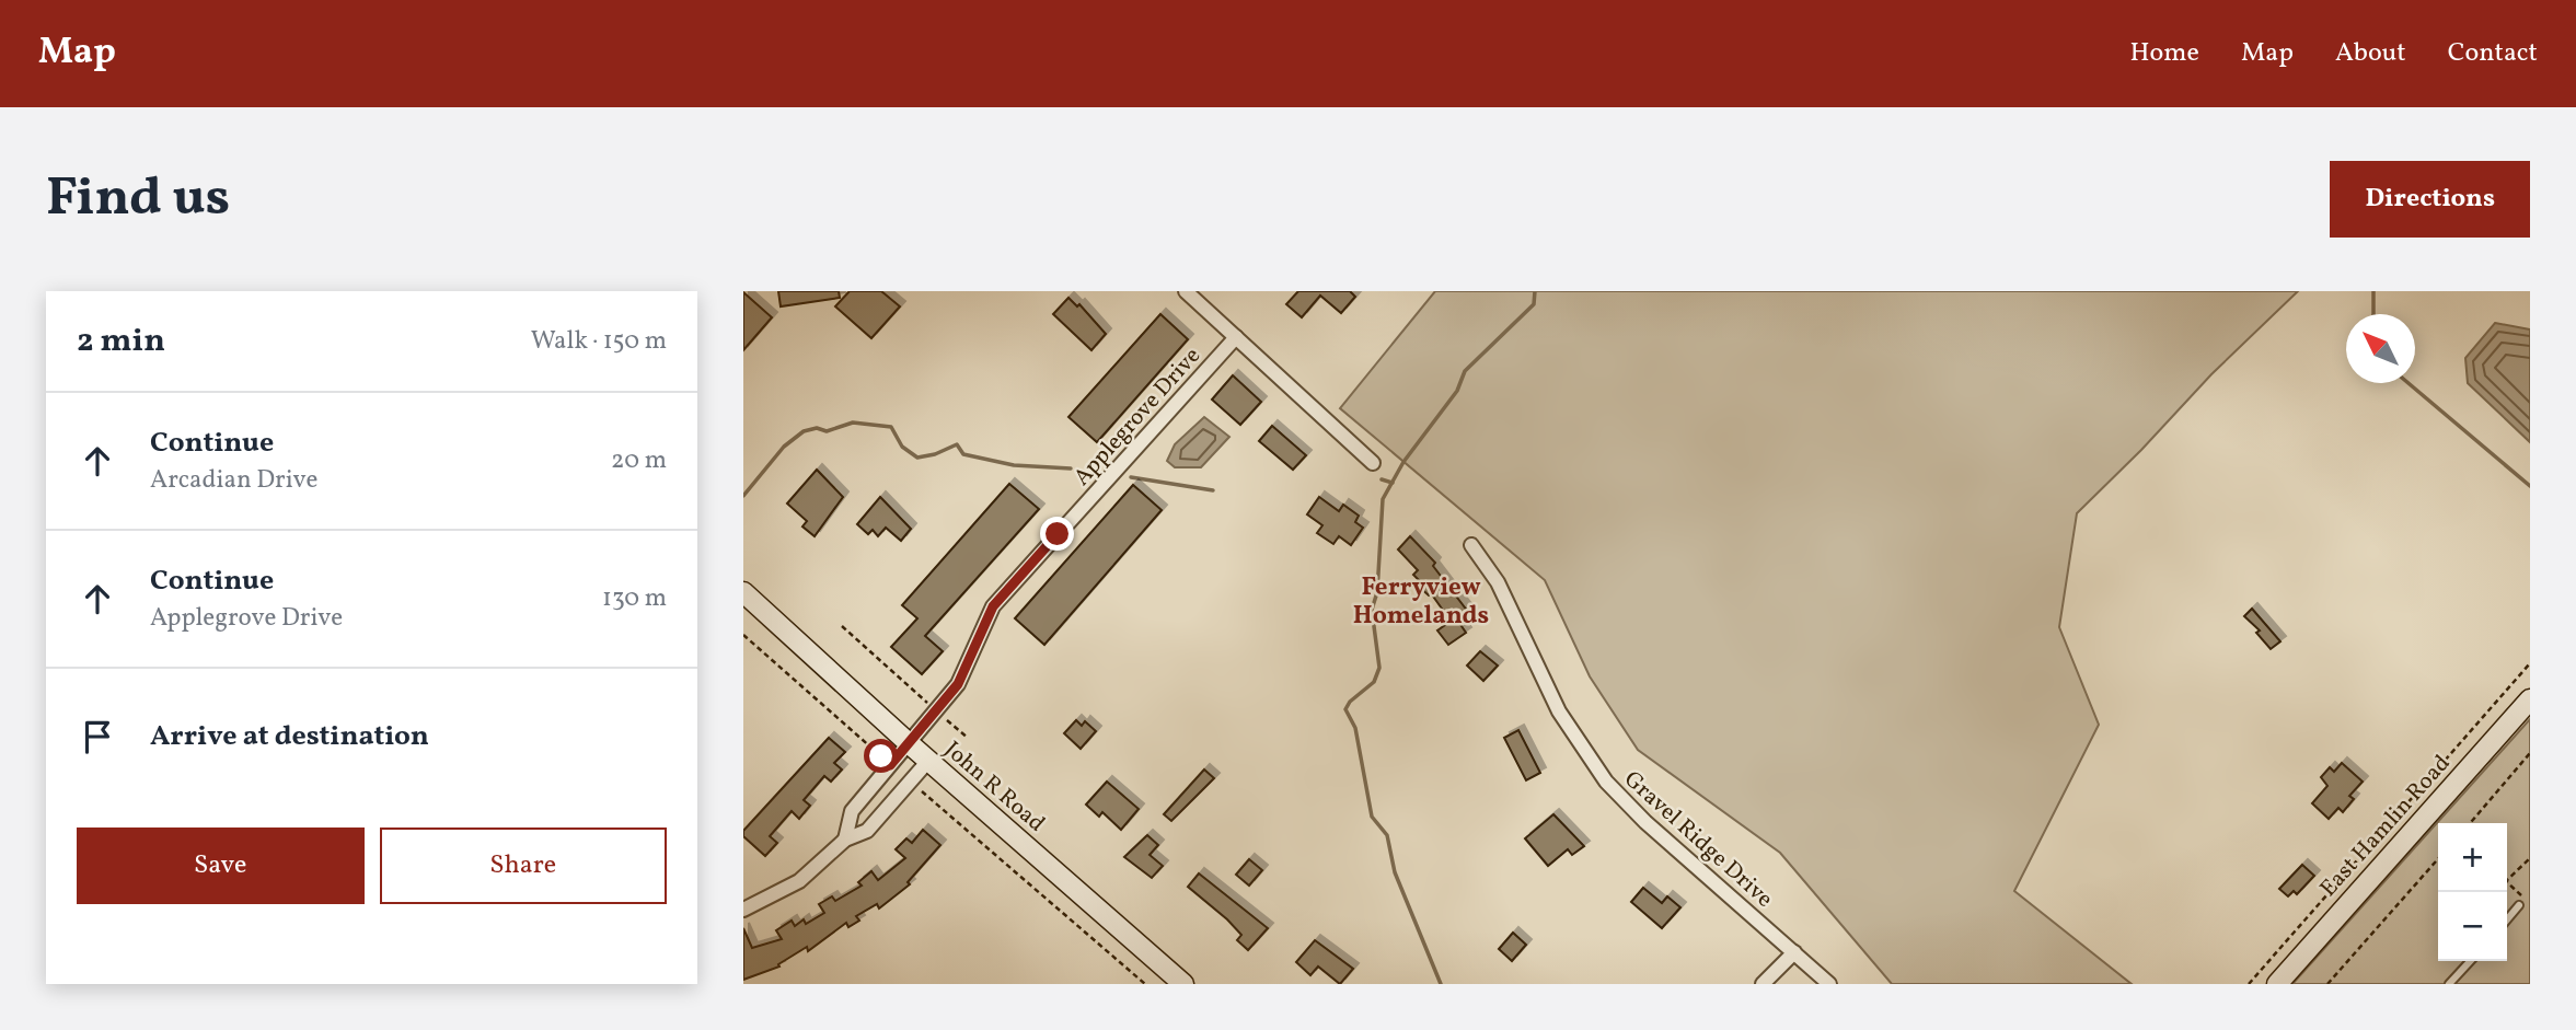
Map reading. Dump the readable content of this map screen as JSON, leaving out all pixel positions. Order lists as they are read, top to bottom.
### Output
{
  "streets": {
    "main road": ["John R Road", "East Hamlin Road"],
    "street": ["Applegrove Drive", "Gravel Ridge Drive"]
  },
  "crossings": [
    ["Applegrove Drive", "John R Road"]
  ],
  "districts": ["Ferryview Homelands"],
  "north": "top left",
  "page": {
    "header": "Map",
    "nav": [
      "Home",
      "Map",
      "About",
      "Contact"
    ],
    "buttons": [
      "Directions",
      ["Save", "Share"]
    ],
    "title": "Find us",
    "heading": ["2 min", "Walk · 150 m"],
    "list": [
      ["Continue", "Arcadian Drive", "20 m"],
      ["Continue", "Applegrove Drive", "130 m"],
      "Arrive at destination"
    ],
    "map_buttons": ["+", "−"]
  }
}
